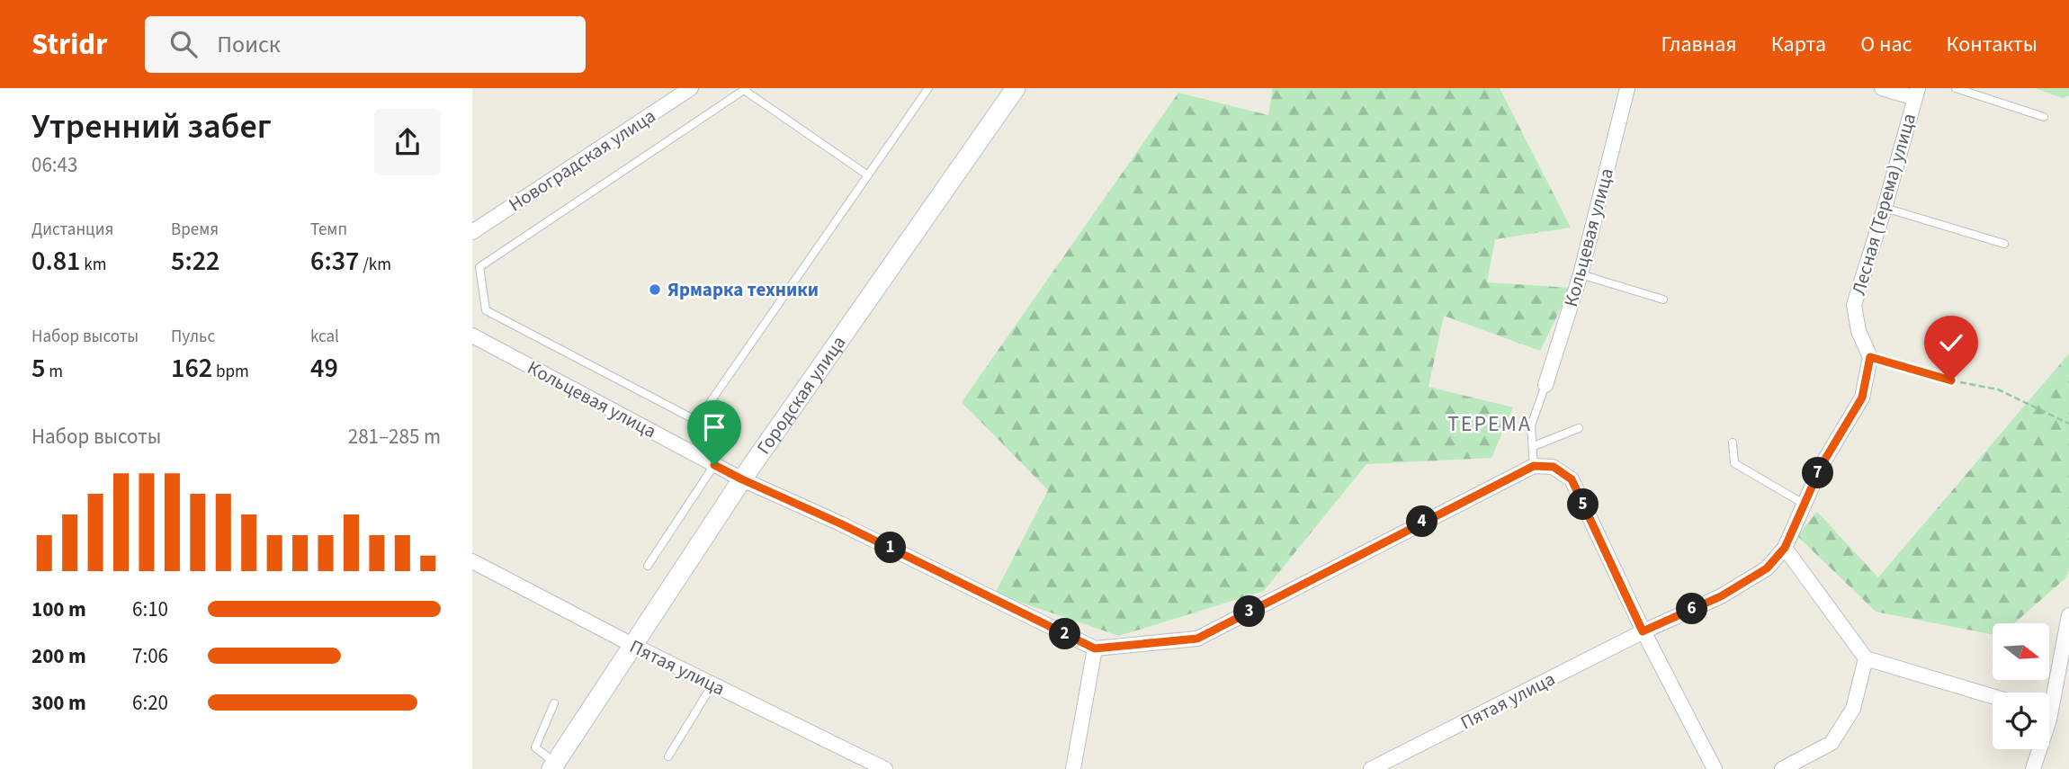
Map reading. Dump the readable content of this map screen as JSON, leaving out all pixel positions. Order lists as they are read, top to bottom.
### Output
{
  "streets": {
    "street": [
      "Новоградская улица",
      "Лесная (Терема) улица",
      "Кольцевая улица",
      "Городская улица",
      "Пятая улица"
    ]
  },
  "crossings": [
    ["Кольцевая улица", "Городская улица"],
    ["Городская улица", "Пятая улица"]
  ],
  "districts": ["ТЕРЕМА"],
  "places": ["Ярмарка техники"],
  "north": "right",
  "page": {
    "header": "Stridr",
    "search": "Поиск",
    "nav": [
      "Главная",
      "Карта",
      "О нас",
      "Контакты"
    ],
    "heading": ["Утренний забег", "06:43"],
    "stats": [
      ["Дистанция", "0.81 km"],
      ["Время", "5:22"],
      ["Темп", "6:37 /km"],
      ["Набор высоты", "5 m"],
      ["Пульс", "162 bpm"],
      ["kcal", "49"]
    ],
    "chart": ["Набор высоты", "281–285 m"],
    "pins": [
      "7",
      "5",
      "4",
      "1",
      "6",
      "3",
      "2"
    ],
    "list": [
      {
        "name": "100 m",
        "note": "6:10"
      },
      {
        "name": "200 m",
        "note": "7:06"
      },
      {
        "name": "300 m",
        "note": "6:20"
      }
    ]
  }
}
